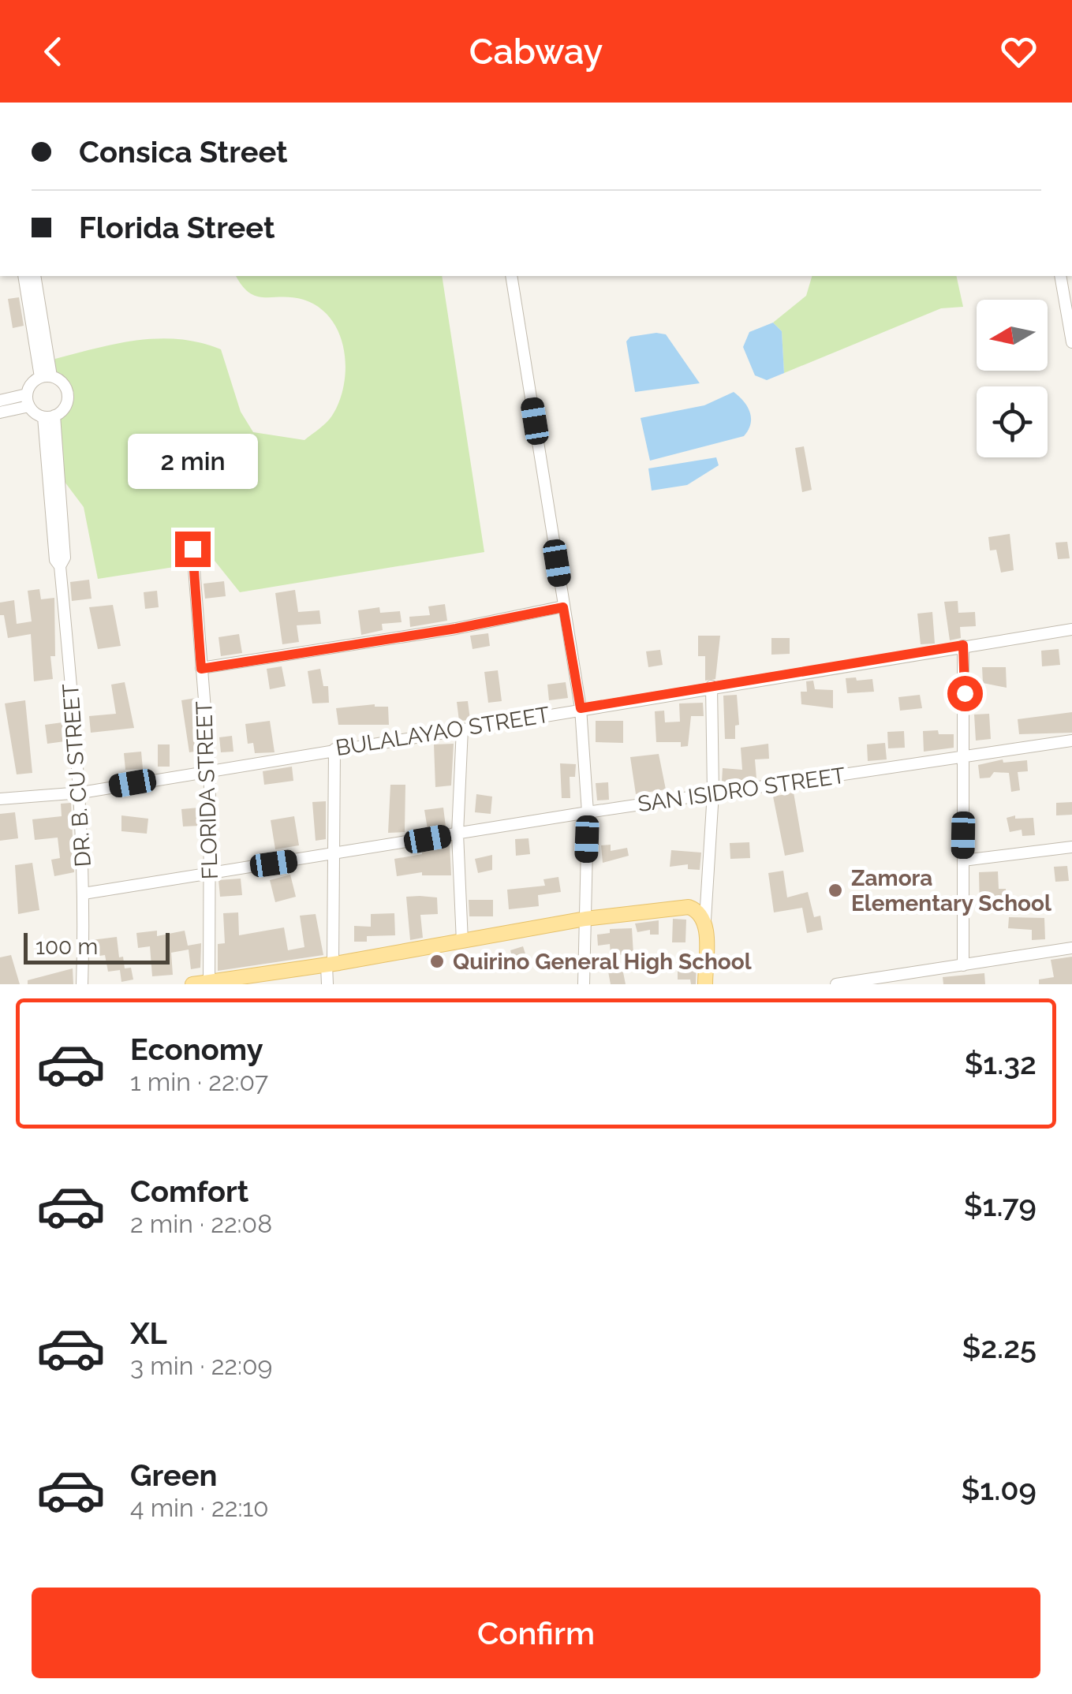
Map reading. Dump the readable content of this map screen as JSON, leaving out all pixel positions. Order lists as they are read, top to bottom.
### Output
{
  "streets": {
    "street": [
      "BULALAYAO STREET",
      "DR. B. CU STREET",
      "SAN ISIDRO STREET",
      "FLORIDA STREET"
    ]
  },
  "crossings": [
    ["BULALAYAO STREET", "DR. B. CU STREET"],
    ["BULALAYAO STREET", "FLORIDA STREET"],
    ["DR. B. CU STREET", "SAN ISIDRO STREET"],
    ["SAN ISIDRO STREET", "FLORIDA STREET"]
  ],
  "places": ["Zamora Elementary School", "Quirino General High School"],
  "scale_bar": "100 m",
  "north": "left",
  "page": {
    "header": "Cabway",
    "banner": ["Consica Street", "Florida Street"],
    "bubble": "2 min",
    "scale": "100 m",
    "list": [
      {
        "name": "Economy",
        "note": "1 min · 22:07",
        "value": "$1.32"
      },
      {
        "name": "Comfort",
        "note": "2 min · 22:08",
        "value": "$1.79"
      },
      {
        "name": "XL",
        "note": "3 min · 22:09",
        "value": "$2.25"
      },
      {
        "name": "Green",
        "note": "4 min · 22:10",
        "value": "$1.09"
      }
    ],
    "buttons": "Confirm"
  }
}
